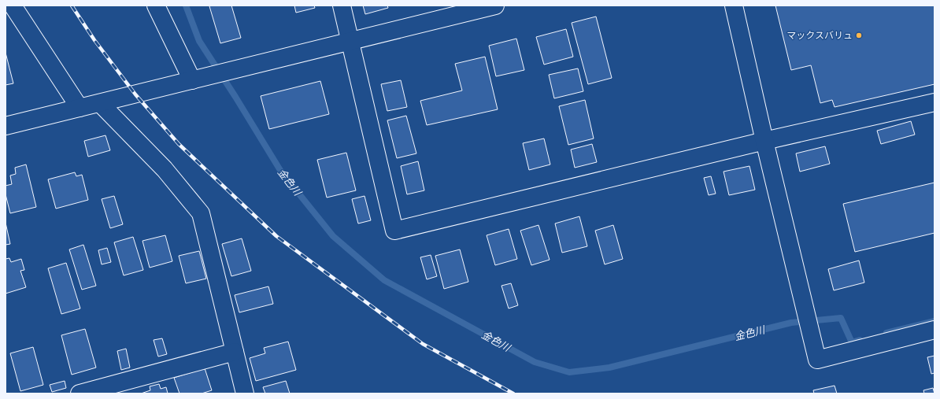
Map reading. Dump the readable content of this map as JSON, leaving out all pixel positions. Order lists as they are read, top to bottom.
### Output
{
  "water": ["金色川"],
  "places": ["マックスバリュ"]
}
